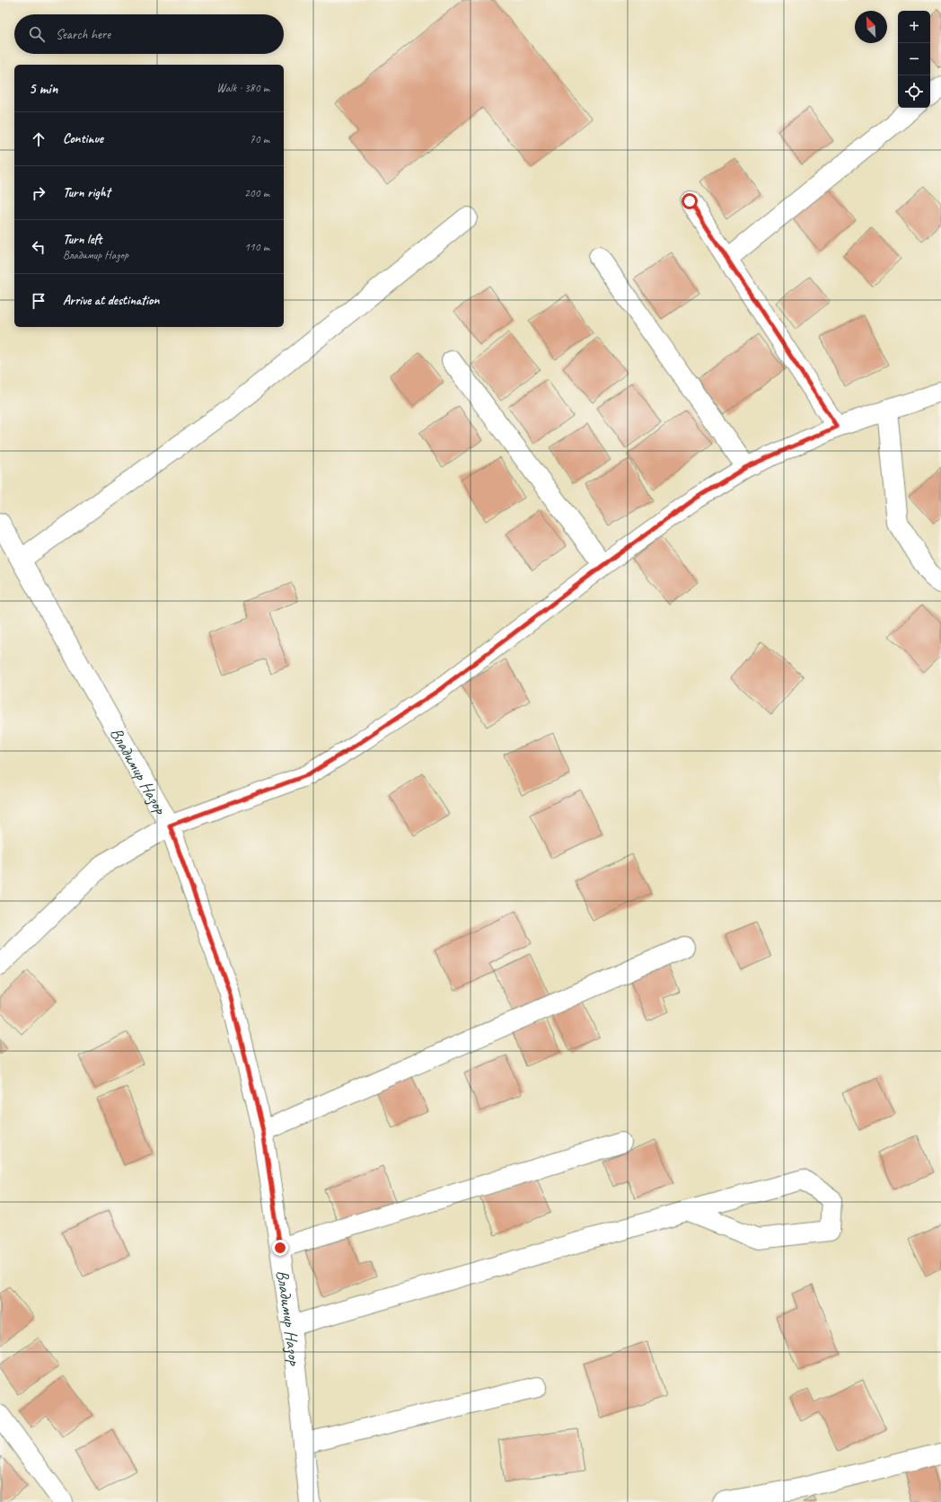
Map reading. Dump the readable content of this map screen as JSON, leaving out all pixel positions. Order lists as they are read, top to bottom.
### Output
{
  "streets": {
    "street": ["Владимир Назор"]
  },
  "north": "top left",
  "page": {
    "map_buttons": ["+", "−"],
    "search": "Search here",
    "heading": ["5 min", "Walk · 380 m"],
    "list": [
      ["Continue", "70 m"],
      ["Turn right", "200 m"],
      ["Turn left", "Владимир Назор", "110 m"],
      "Arrive at destination"
    ]
  }
}
